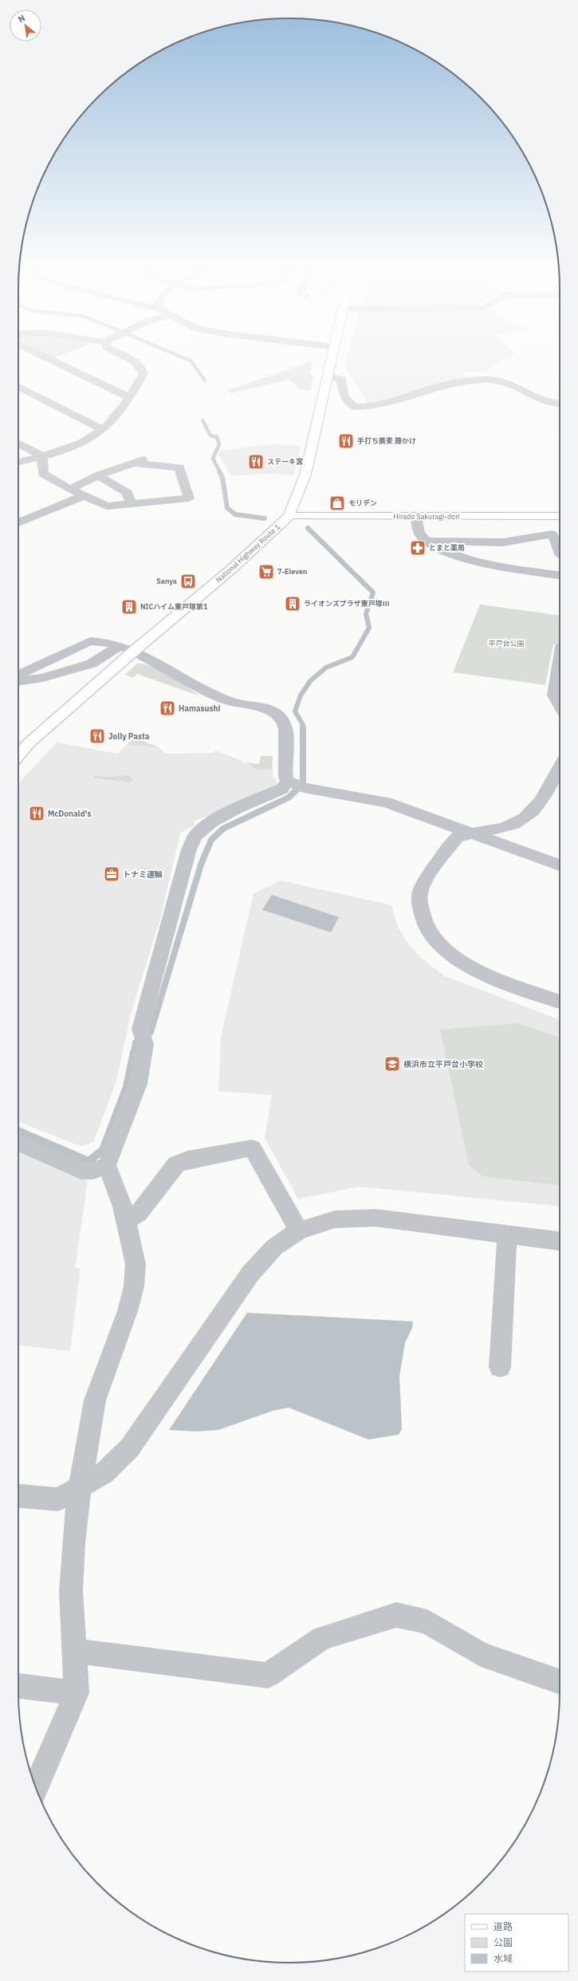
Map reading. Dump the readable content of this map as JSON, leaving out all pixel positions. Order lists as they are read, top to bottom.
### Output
{
  "streets": {
    "main road": ["Hirado Sakuragi-dori", "National Highway Route 1"]
  },
  "crossings": [
    ["Hirado Sakuragi-dori", "National Highway Route 1"]
  ],
  "parks": ["平戸台公園"],
  "places": {
    "restaurant": [
      "手打ち蕎麦 藤かけ",
      "ステーキ宮",
      "Hamasushi",
      "Jolly Pasta",
      "McDonald's"
    ],
    "shop": ["モリデン"],
    "pharmacy": ["とまと薬局"],
    "supermarket": ["7-Eleven"],
    "bus stop": ["Sanya"],
    "building": ["ライオンズプラザ東戸塚Ⅲ", "NICハイム東戸塚第1"],
    "office": ["トナミ運輸"],
    "school or university": ["横浜市立平戸台小学校"]
  },
  "legend": ["道路", "公園", "水域"],
  "north": "top left"
}
